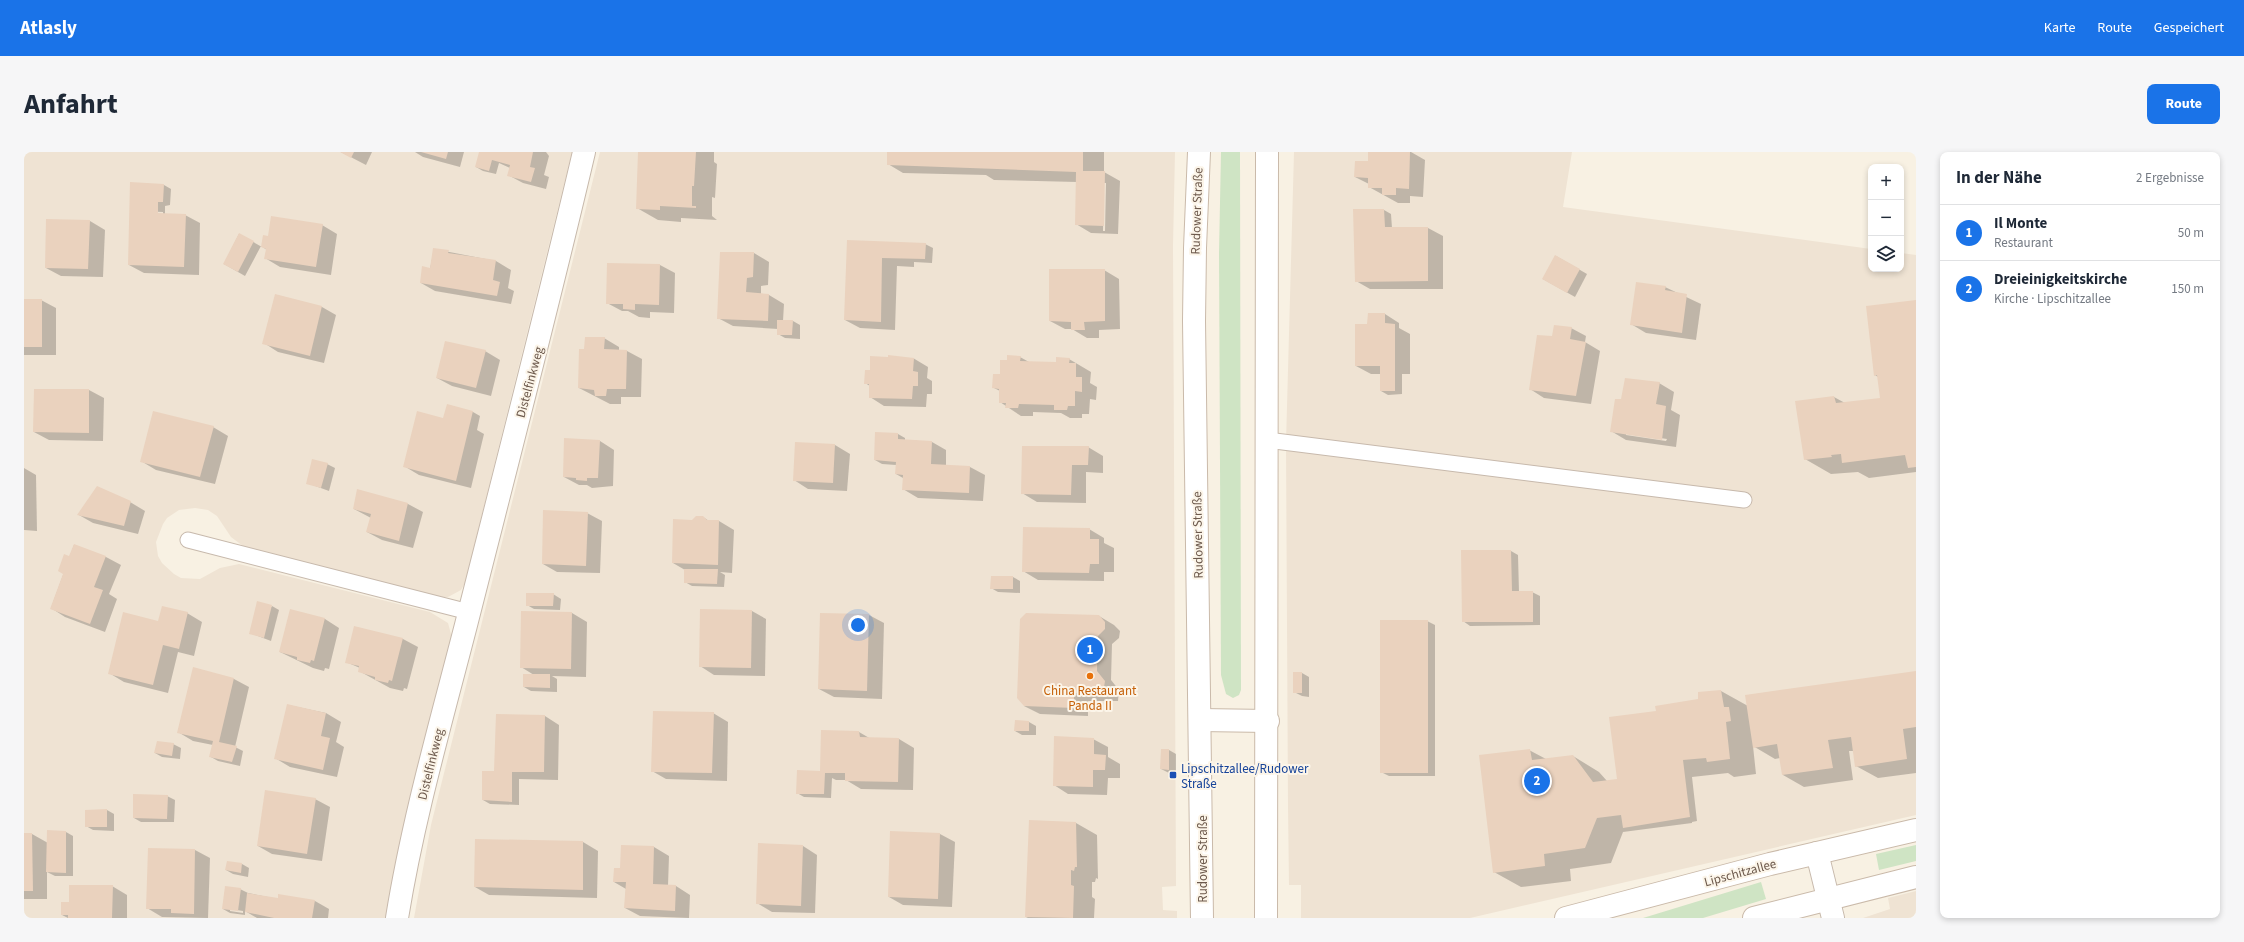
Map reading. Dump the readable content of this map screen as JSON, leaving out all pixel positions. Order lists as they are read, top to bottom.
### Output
{
  "streets": {
    "main road": ["Rudower Straße", "Distelfinkweg", "Lipschitzallee"]
  },
  "places": {
    "other": ["China Restaurant Panda II"],
    "transit": ["Lipschitzallee/Rudower Straße"]
  },
  "page": {
    "header": "Atlasly",
    "nav": ["Karte", "Route", "Gespeichert"],
    "title": "Anfahrt",
    "buttons": "Route",
    "heading": ["In der Nähe", "2 Ergebnisse"],
    "map_buttons": ["+", "−"],
    "list": [
      {
        "mark": "1",
        "name": "Il Monte",
        "note": "Restaurant",
        "value": "50 m"
      },
      {
        "mark": "2",
        "name": "Dreieinigkeitskirche",
        "note": "Kirche · Lipschitzallee",
        "value": "150 m"
      }
    ],
    "pins": ["1", "2"]
  }
}
